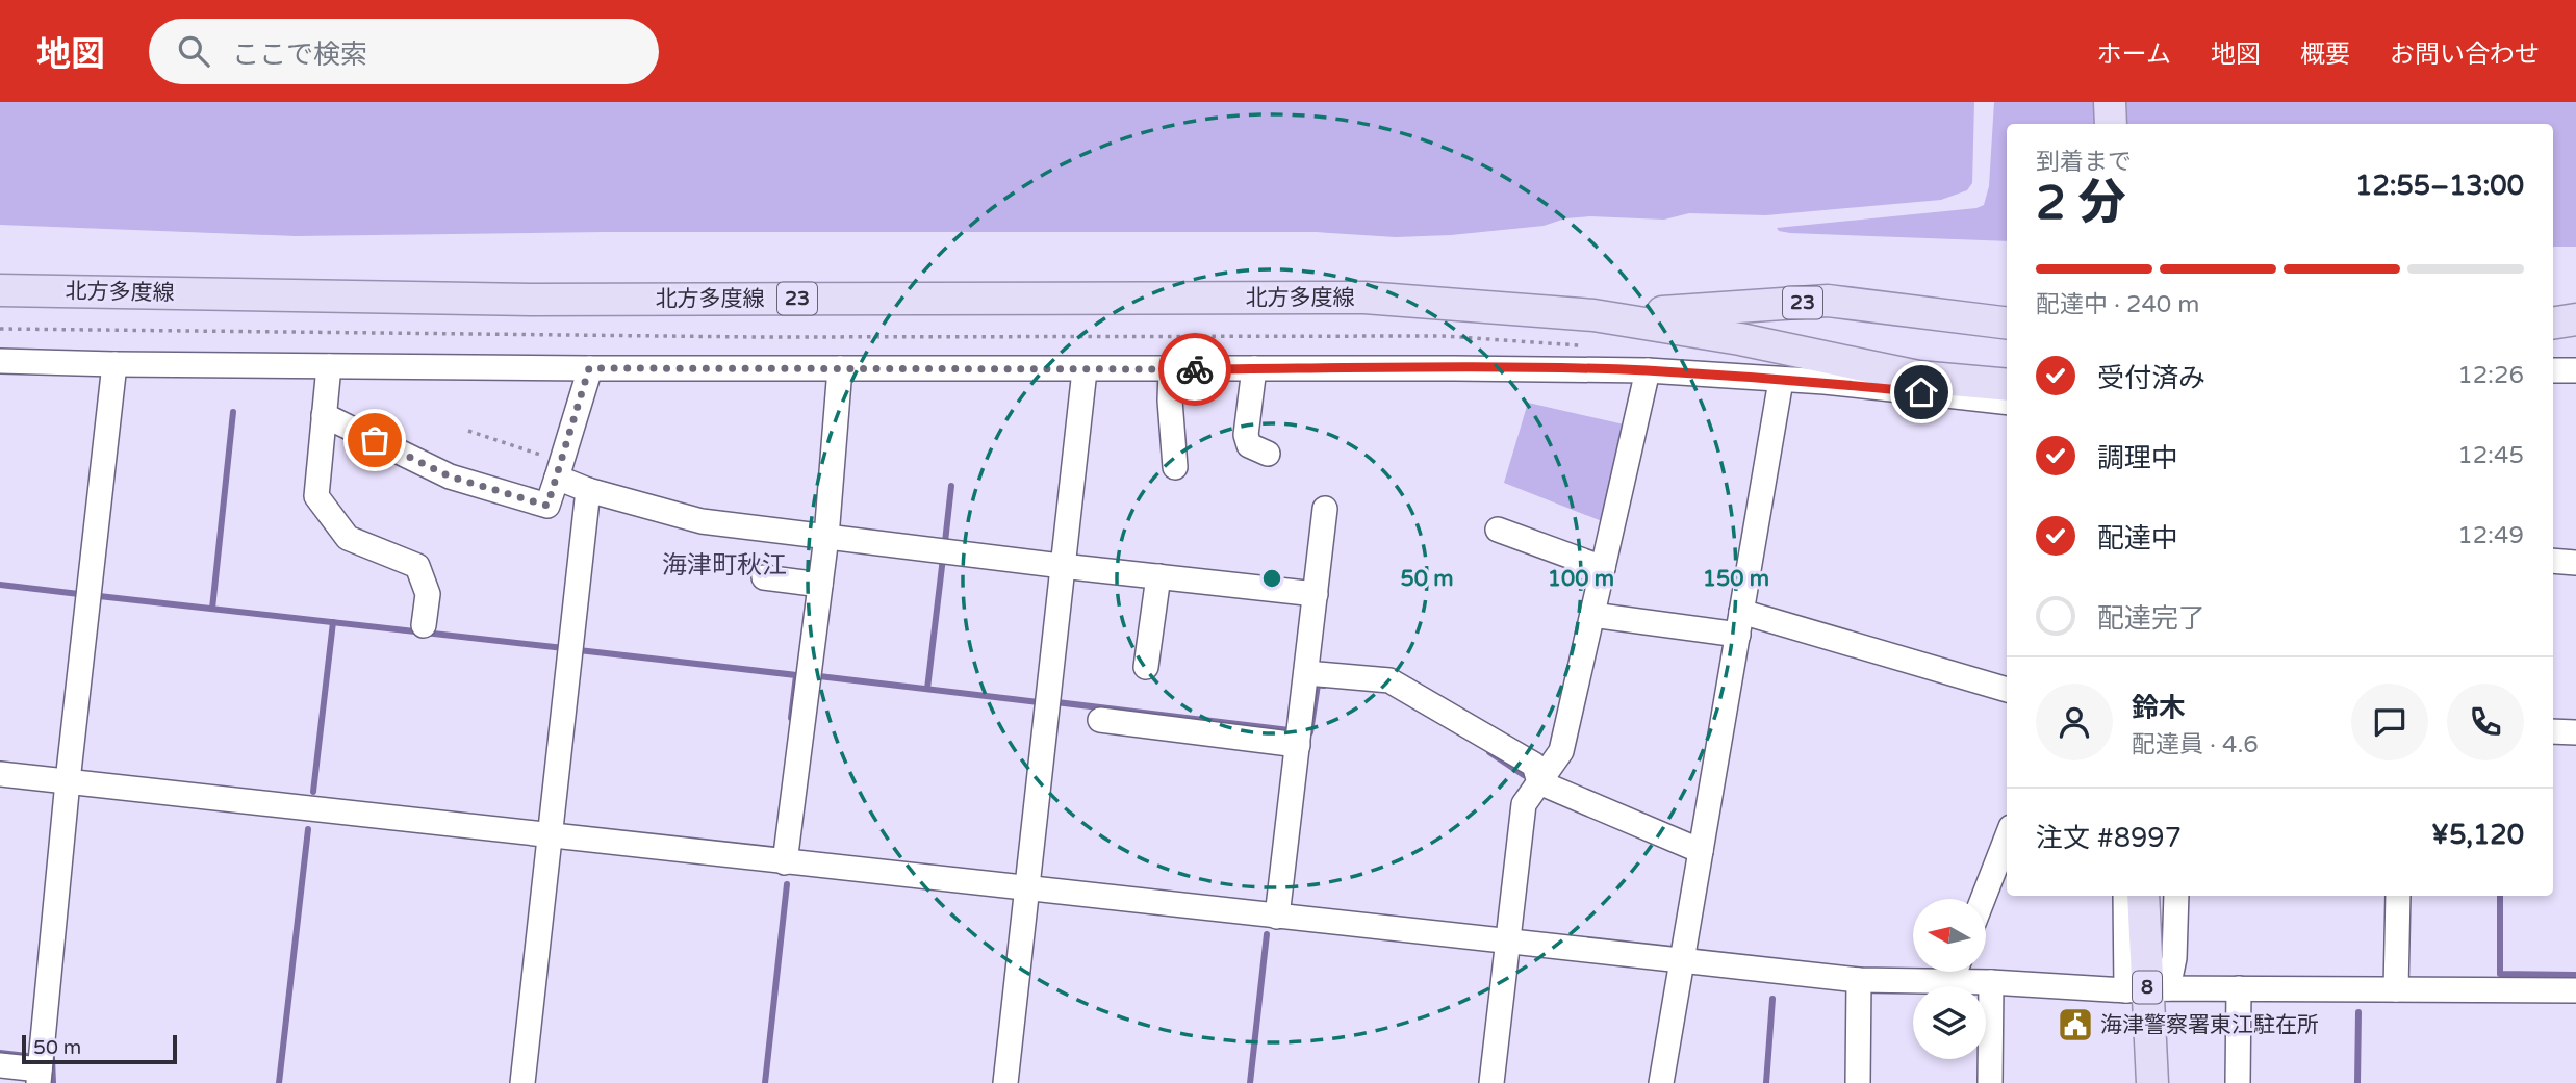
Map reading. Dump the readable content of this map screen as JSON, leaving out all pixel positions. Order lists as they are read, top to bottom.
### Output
{
  "streets": {
    "main road": ["北方多度線", "23", "8"]
  },
  "crossings": [
    ["北方多度線", "23"]
  ],
  "districts": ["海津町秋江"],
  "places": {
    "public building": ["海津警察署東江駐在所"]
  },
  "scale_bar": "50 m",
  "north": "left",
  "page": {
    "header": "地図",
    "search": "ここで検索",
    "nav": [
      "ホーム",
      "地図",
      "概要",
      "お問い合わせ"
    ],
    "heading": ["2 分", "到着まで", "12:55–13:00"],
    "panel": [
      "鈴木",
      "配達員 · 4.6",
      "注文 #8997",
      "¥5,120"
    ],
    "bar": "配達中 · 240 m",
    "list": [
      ["受付済み", "12:26"],
      ["調理中", "12:45"],
      ["配達中", "12:49"],
      "配達完了"
    ],
    "scale": "50 m"
  },
  "rings": ["50 m", "100 m", "150 m"]
}
